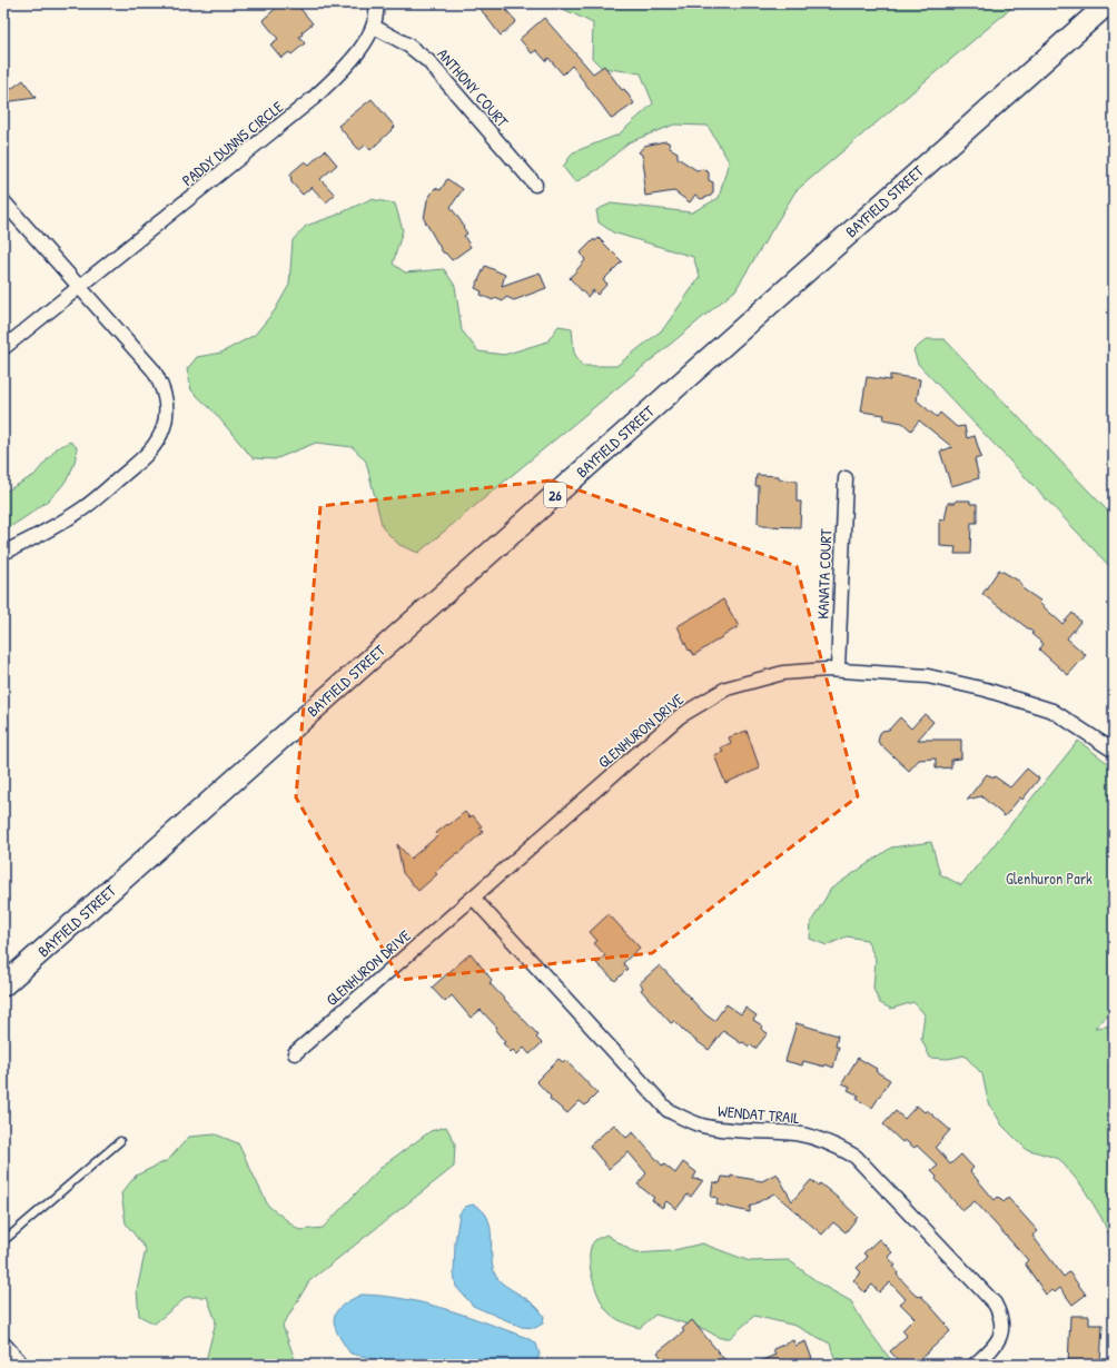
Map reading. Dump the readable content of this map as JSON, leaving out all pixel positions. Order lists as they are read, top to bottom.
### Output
{
  "streets": {
    "main road": ["BAYFIELD STREET", "26"],
    "street": [
      "ANTHONY COURT",
      "PADDY DUNNS CIRCLE",
      "KANATA COURT",
      "GLENHURON DRIVE",
      "WENDAT TRAIL"
    ]
  },
  "crossings": [
    ["ANTHONY COURT", "PADDY DUNNS CIRCLE"],
    ["KANATA COURT", "GLENHURON DRIVE"],
    ["GLENHURON DRIVE", "WENDAT TRAIL"]
  ],
  "parks": ["Glenhuron Park"]
}
